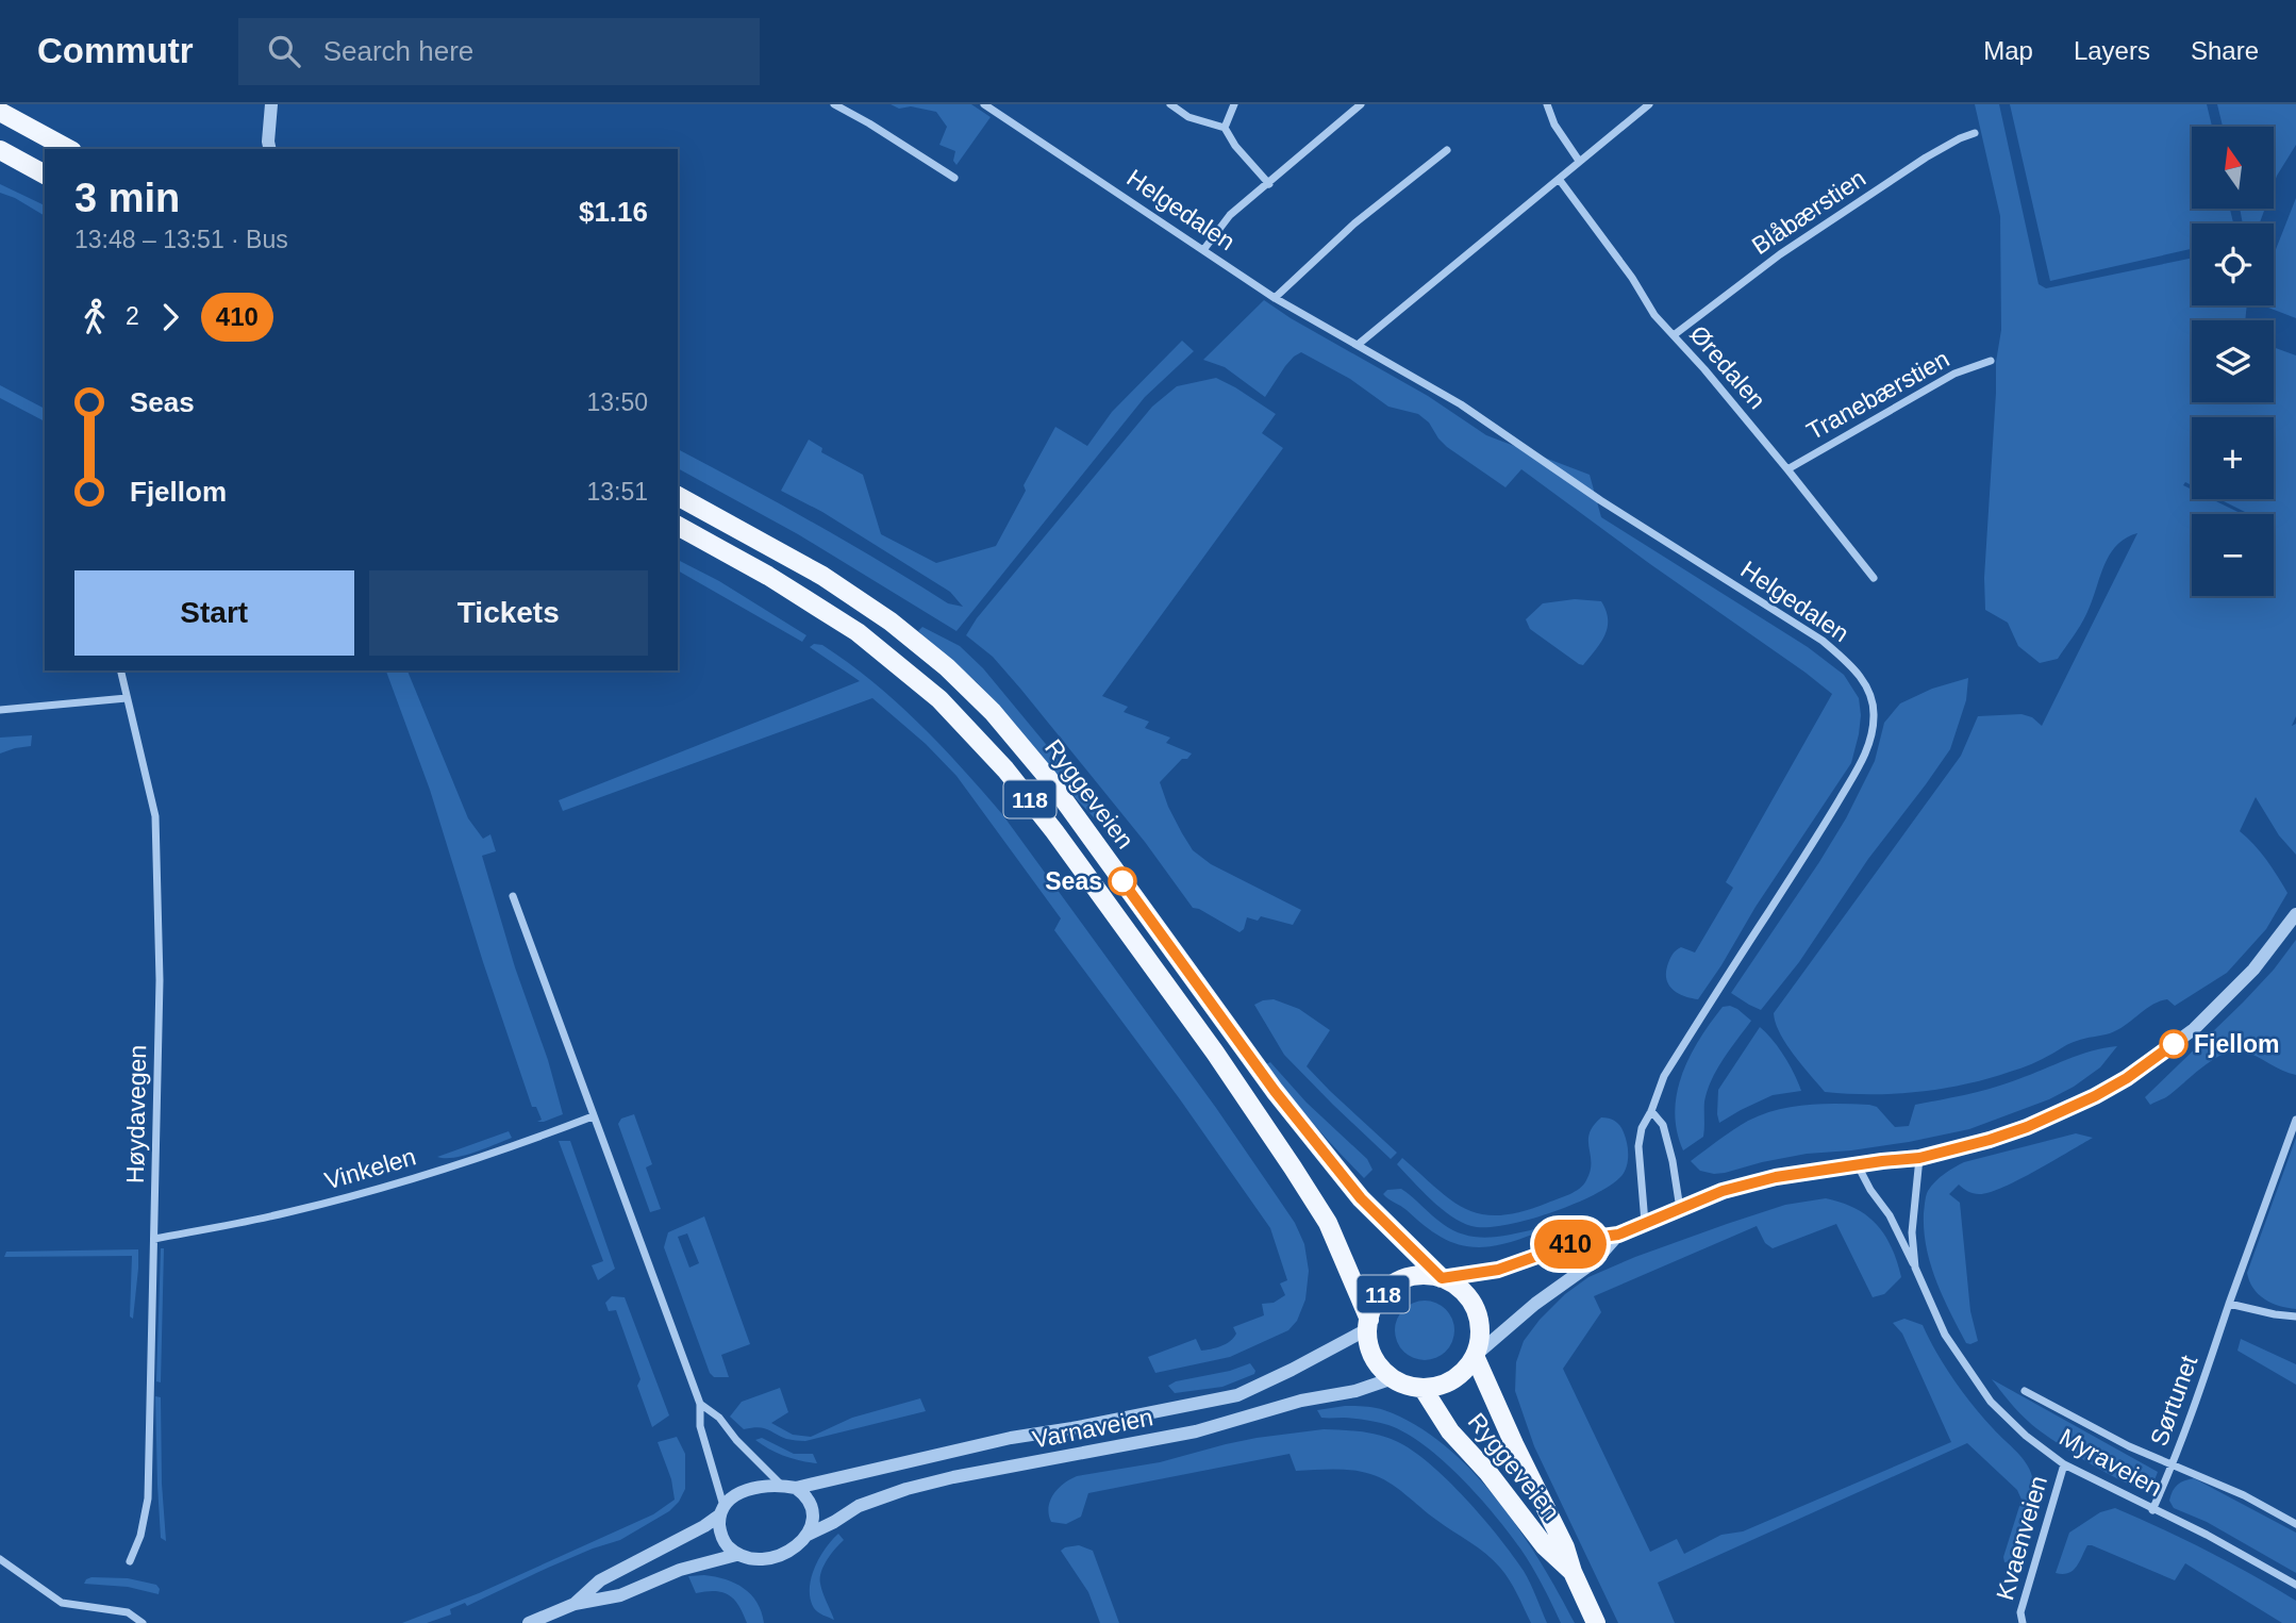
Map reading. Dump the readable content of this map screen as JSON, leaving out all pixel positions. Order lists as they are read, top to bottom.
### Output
{
  "streets": {
    "main road": ["Ryggeveien", "118"],
    "street": [
      "Helgedalen",
      "Blåbærstien",
      "Øredalen",
      "Tranebærstien",
      "Høydavegen",
      "Vinkelen",
      "Sørtunet",
      "Varnaveien",
      "Myraveien",
      "Kvaenveien"
    ]
  },
  "crossings": [
    ["Blåbærstien", "Øredalen"],
    ["Øredalen", "Tranebærstien"],
    ["Ryggeveien", "118"],
    ["Ryggeveien", "Varnaveien"],
    ["118", "Varnaveien"],
    ["Høydavegen", "Vinkelen"],
    ["Sørtunet", "Myraveien"],
    ["Myraveien", "Kvaenveien"]
  ],
  "places": ["Seas", "Fjellom"],
  "lines": ["bus line 410"],
  "north": "top",
  "page": {
    "header": "Commutr",
    "search": "Search here",
    "nav": ["Map", "Layers", "Share"],
    "on_map": "410",
    "map_buttons": ["+", "−"],
    "heading": ["3 min", "13:48 – 13:51 · Bus", "$1.16"],
    "legs": ["2", "410"],
    "list": [
      {
        "name": "Seas",
        "value": "13:50"
      },
      {
        "name": "Fjellom",
        "value": "13:51"
      }
    ],
    "buttons": ["Start", "Tickets"]
  }
}
